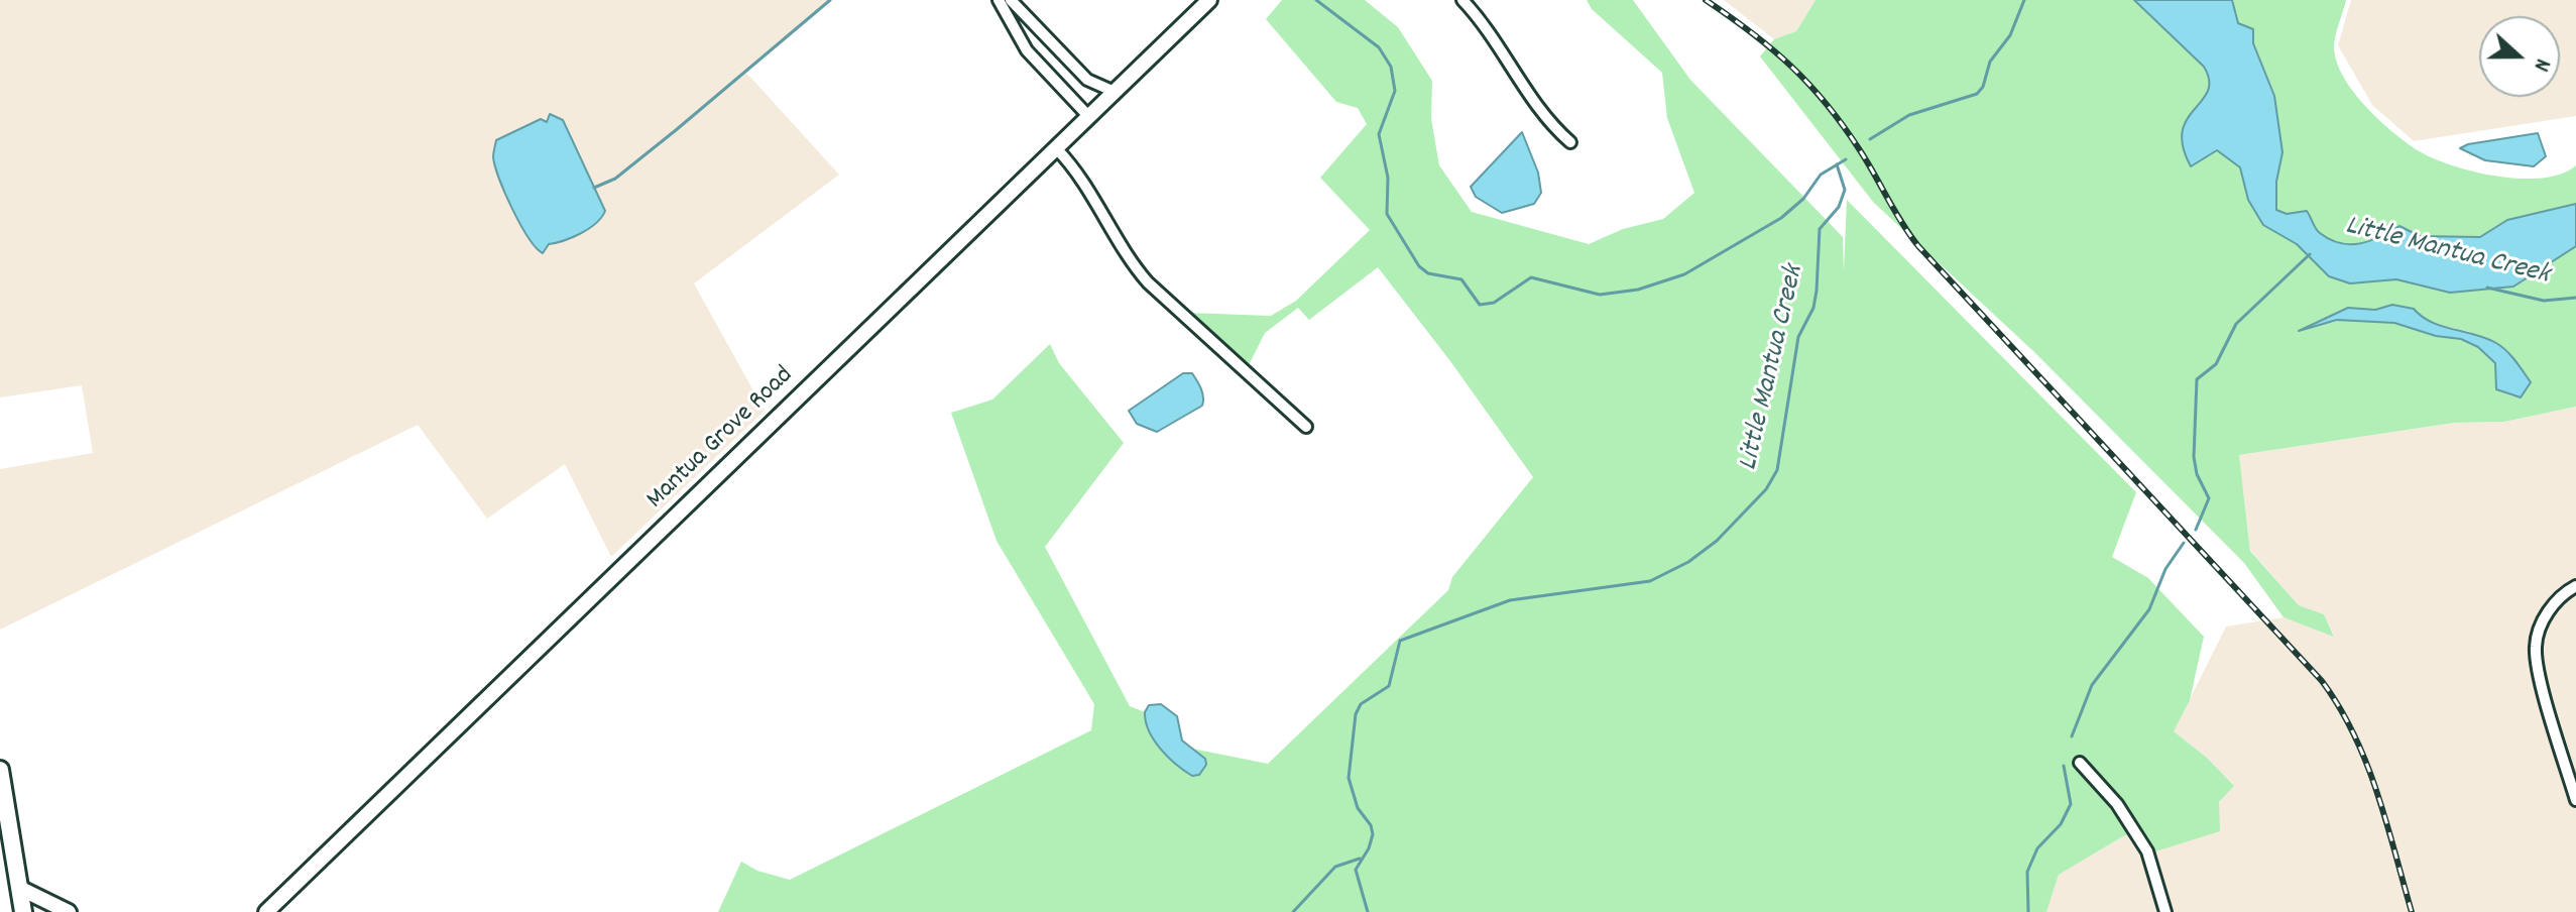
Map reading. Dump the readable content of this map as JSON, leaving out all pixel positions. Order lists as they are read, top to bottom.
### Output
{
  "streets": {
    "main road": ["Mantua Grove Road"]
  },
  "water": ["Little Mantua Creek"],
  "north": "right"
}
